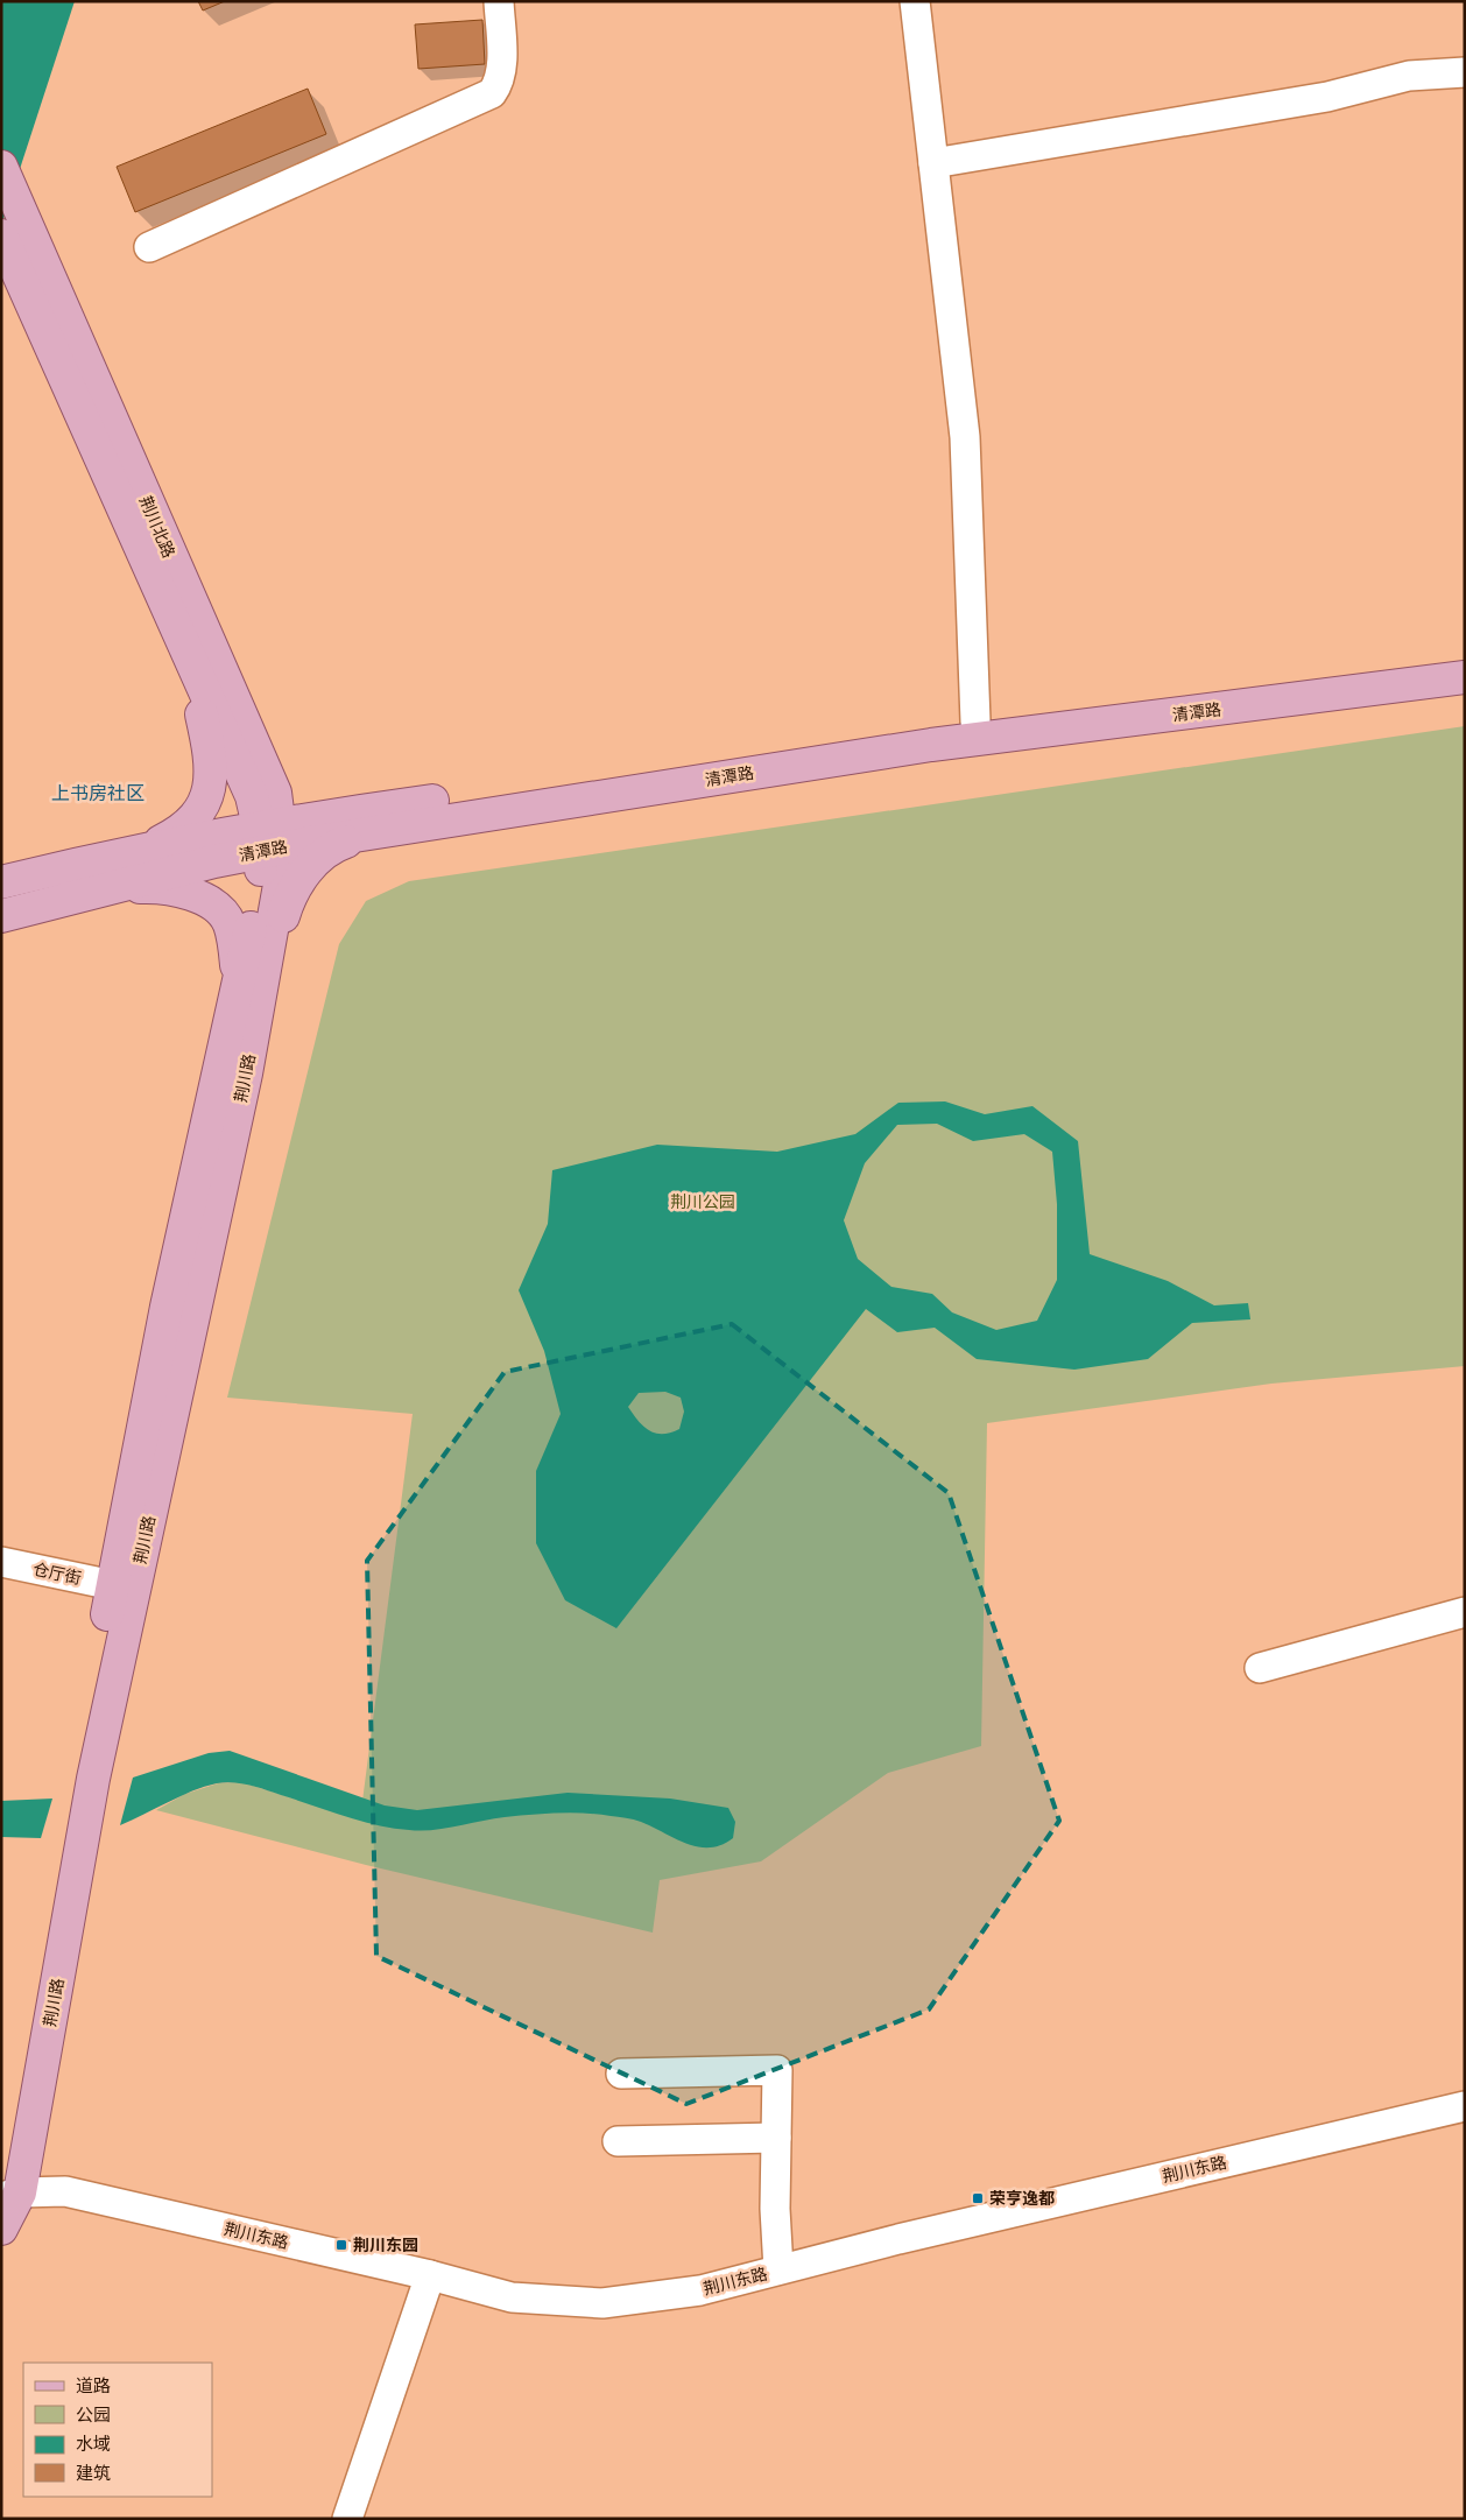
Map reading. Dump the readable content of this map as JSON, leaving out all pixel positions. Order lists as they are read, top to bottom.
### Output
{
  "streets": {
    "main road": ["荆川北路", "清潭路", "荆川路"],
    "street": ["仓厅街", "荆川东路"]
  },
  "crossings": [
    ["荆川北路", "清潭路"],
    ["荆川北路", "荆川路"],
    ["清潭路", "荆川路"],
    ["荆川路", "仓厅街"],
    ["荆川路", "荆川东路"]
  ],
  "districts": ["上书房社区"],
  "parks": ["荆川公园"],
  "places": {
    "transit": ["荣亨逸都", "荆川东园"]
  },
  "legend": [
    "道路",
    "公园",
    "水域",
    "建筑"
  ]
}
